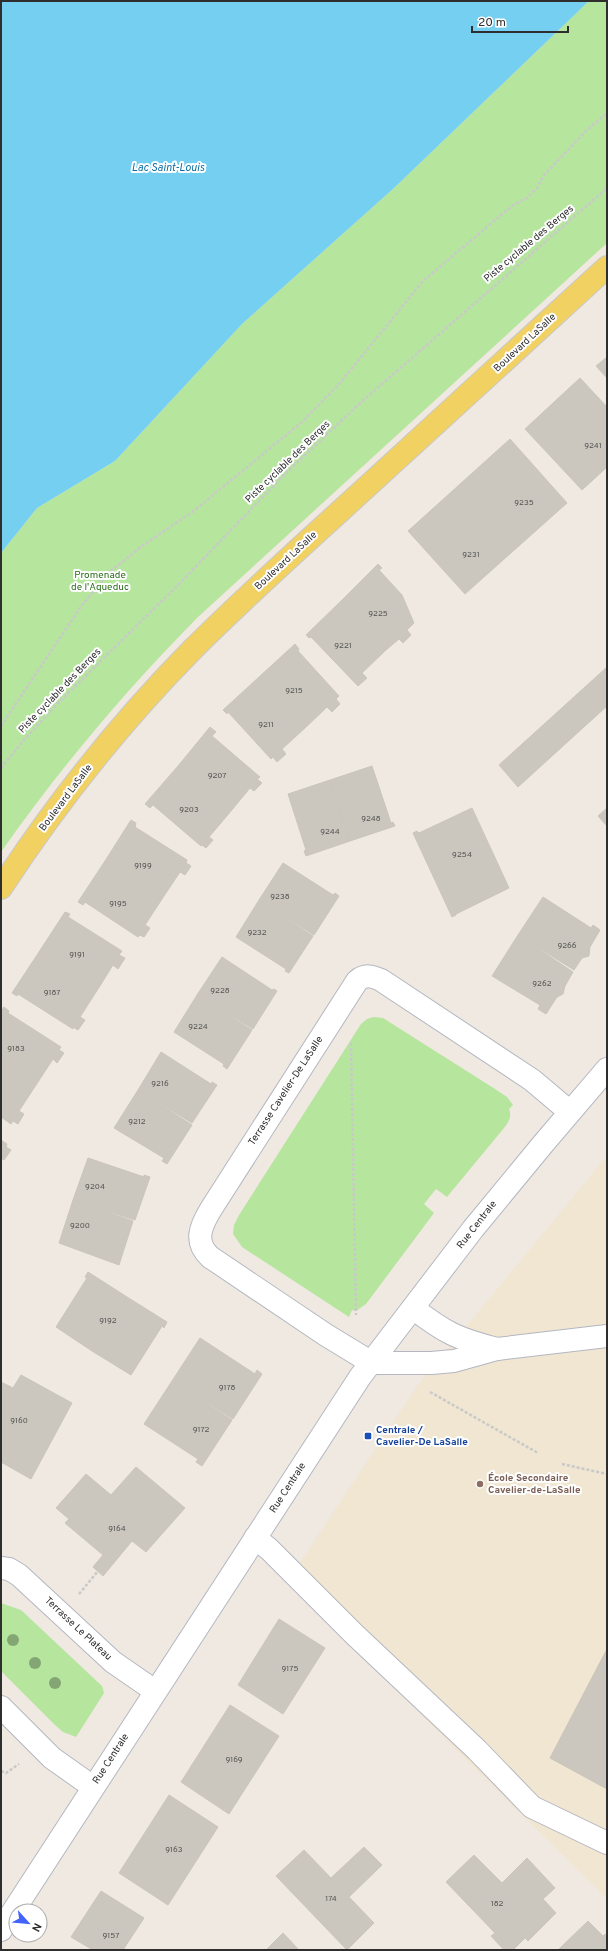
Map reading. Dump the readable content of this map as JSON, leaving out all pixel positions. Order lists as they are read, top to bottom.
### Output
{
  "streets": {
    "main road": ["Boulevard LaSalle"],
    "street": ["Terrasse Cavelier-De LaSalle", "Rue Centrale", "Terrasse Le Plateau"],
    "path": ["Piste cyclable des Berges"]
  },
  "crossings": [
    ["Terrasse Cavelier-De LaSalle", "Rue Centrale"],
    ["Rue Centrale", "Terrasse Le Plateau"]
  ],
  "water": ["Lac Saint-Louis"],
  "parks": ["Promenade de l'Aqueduc"],
  "places": {
    "transit": ["Centrale / Cavelier-De LaSalle"],
    "other": ["École Secondaire Cavelier-de-LaSalle"]
  },
  "house_numbers": [
    "9241",
    "9235",
    "9231",
    "9225",
    "9221",
    "9215",
    "9211",
    "9207",
    "9203",
    "9248",
    "9244",
    "9254",
    "9199",
    "9238",
    "9195",
    "9232",
    "9266",
    "9191",
    "9262",
    "9228",
    "9187",
    "9224",
    "9183",
    "9216",
    "9212",
    "9204",
    "9200",
    "9192",
    "9178",
    "9160",
    "9172",
    "9164",
    "9175",
    "9169",
    "9163",
    "174",
    "182",
    "9157"
  ],
  "scale_bar": "20 m",
  "north": "bottom right"
}
